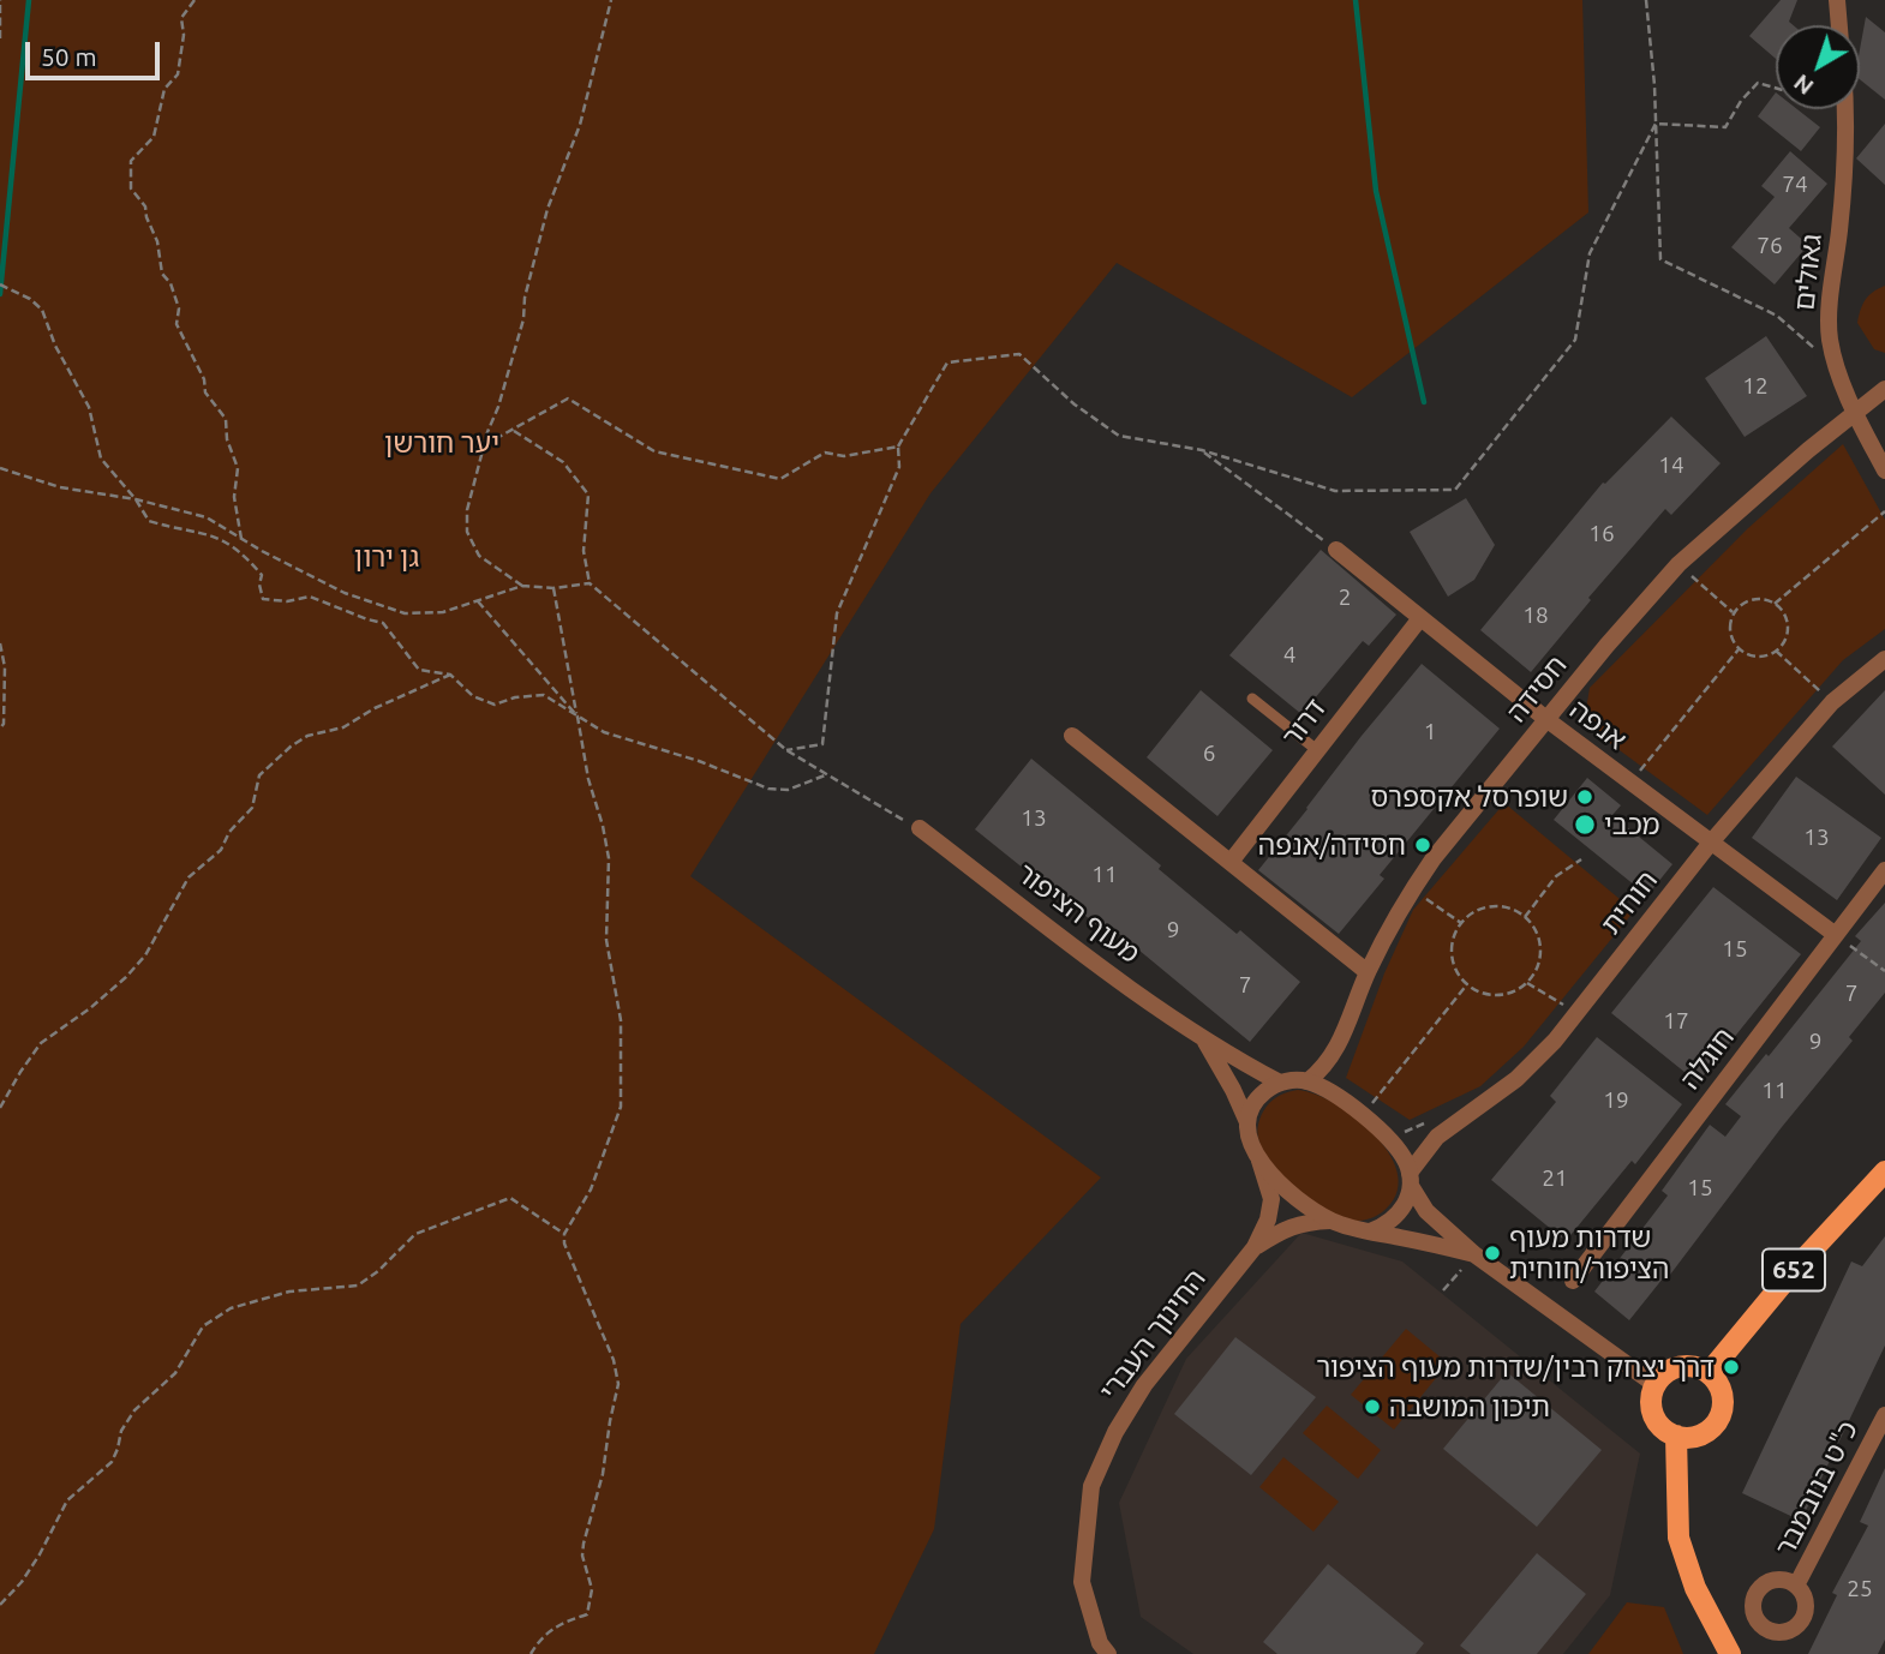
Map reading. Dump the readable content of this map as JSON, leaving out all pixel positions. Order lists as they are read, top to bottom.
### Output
{
  "streets": {
    "main road": ["652"],
    "street": [
      "גאולים",
      "חסידה",
      "דרור",
      "אנפה",
      "חוחית",
      "מעוף הציפור",
      "חוגלה",
      "החינוך העברי",
      "כ\"ט בנובמבר"
    ]
  },
  "crossings": [
    ["גאולים", "חסידה"],
    ["חסידה", "אנפה"],
    ["חסידה", "חוחית"],
    ["חסידה", "מעוף הציפור"],
    ["חסידה", "החינוך העברי"],
    ["דרור", "אנפה"],
    ["אנפה", "חוחית"],
    ["אנפה", "חוגלה"],
    ["חוחית", "מעוף הציפור"],
    ["חוחית", "החינוך העברי"],
    ["מעוף הציפור", "החינוך העברי"]
  ],
  "parks": ["יער חורשן", "גן ירון"],
  "places": [
    "שופרסל אקספרס",
    "מכבי",
    "חסידה/אנפה",
    "שדרות מעוף הציפור/חוחית",
    "דרך יצחק רבין/שדרות מעוף הציפור",
    "תיכון המושבה"
  ],
  "house_numbers": [
    "74",
    "76",
    "12",
    "14",
    "16",
    "2",
    "18",
    "4",
    "1",
    "6",
    "13",
    "13",
    "11",
    "9",
    "15",
    "7",
    "7",
    "17",
    "9",
    "11",
    "19",
    "21",
    "15",
    "25"
  ],
  "scale_bar": "50 m",
  "north": "bottom left"
}
